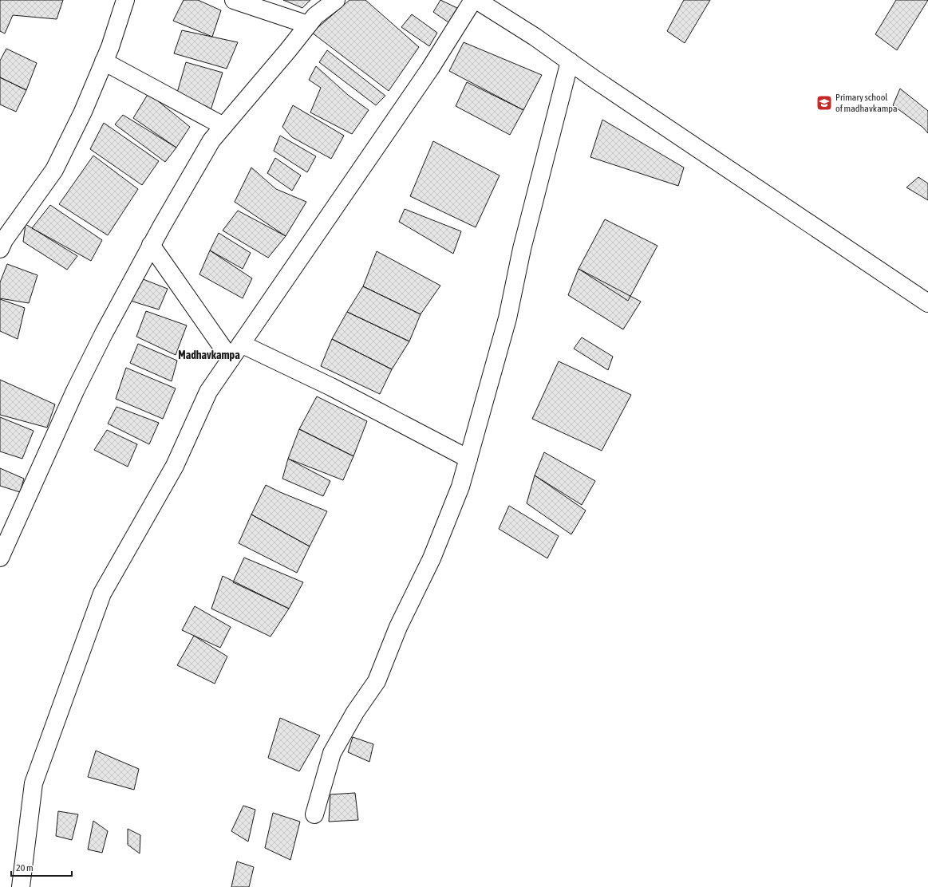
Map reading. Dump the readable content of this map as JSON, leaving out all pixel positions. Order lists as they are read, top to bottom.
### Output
{
  "districts": ["Madhavkampa"],
  "places": {
    "school or university": ["Primary school of madhavkampa"]
  },
  "scale_bar": "20 m"
}
